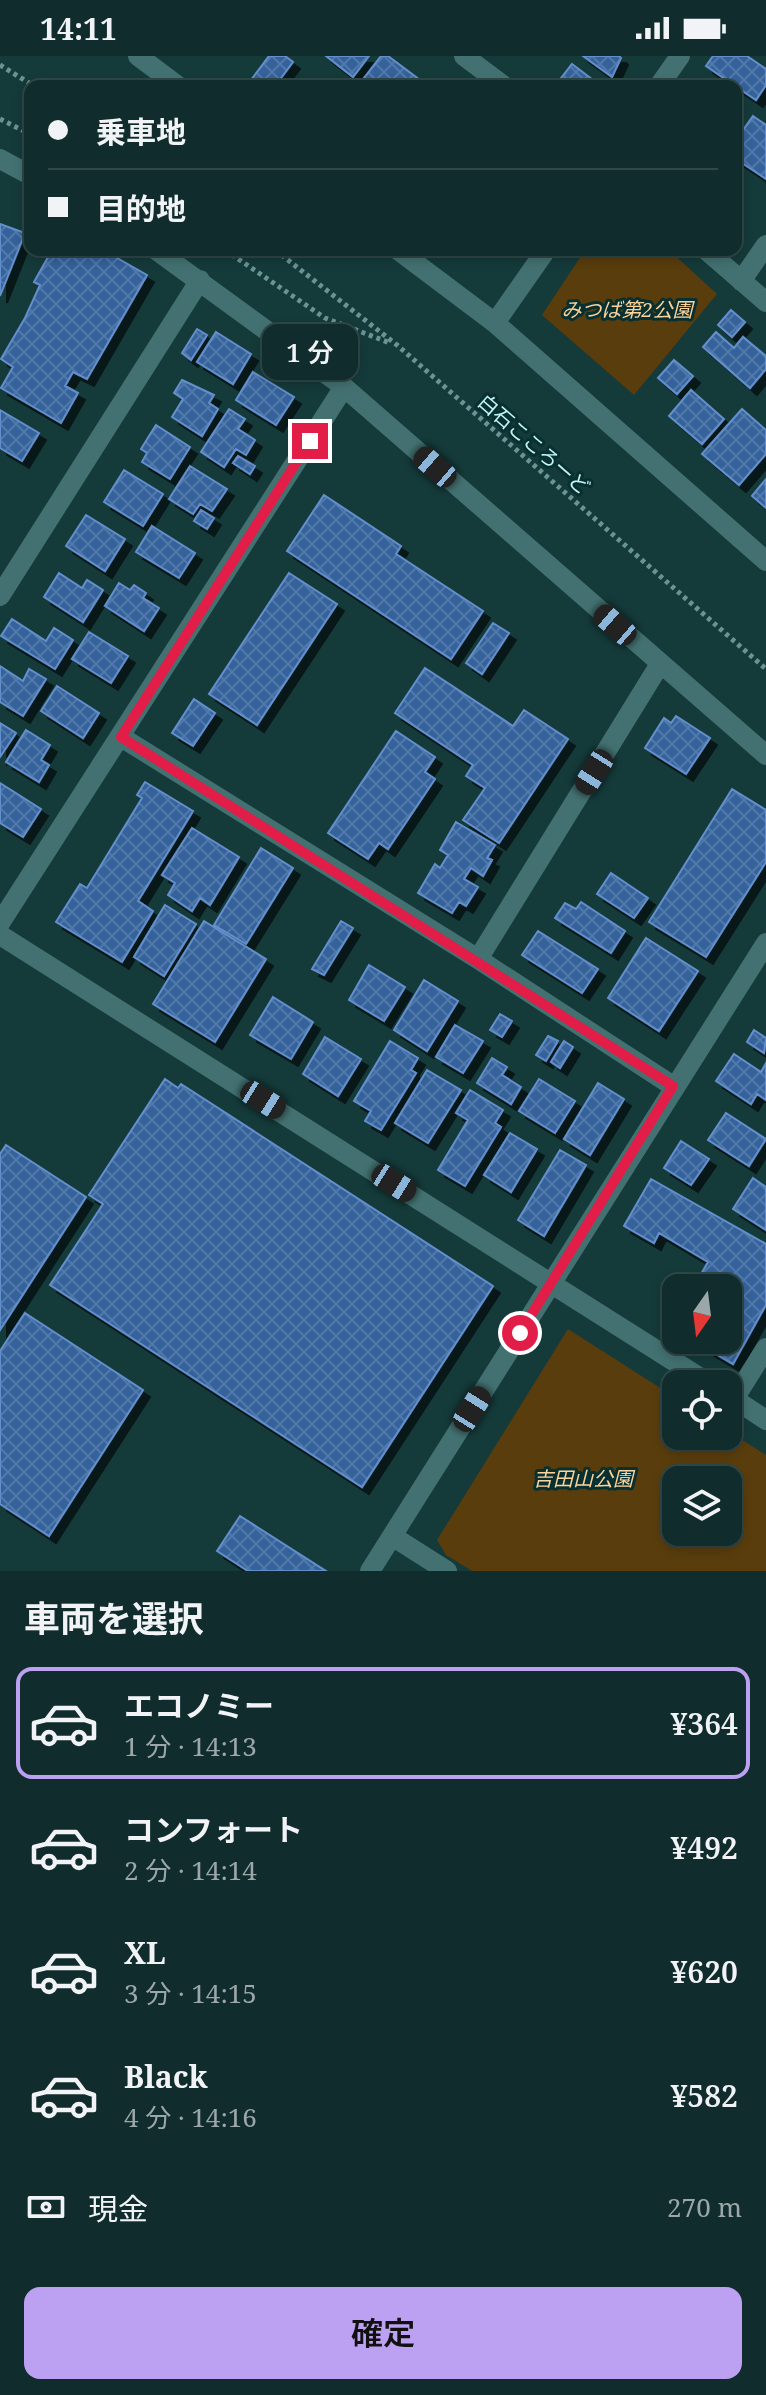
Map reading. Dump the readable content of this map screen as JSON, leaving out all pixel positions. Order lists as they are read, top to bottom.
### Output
{
  "streets": {
    "path": ["白石こころーど"]
  },
  "parks": ["みつば第2公園", "吉田山公園"],
  "north": "bottom",
  "page": {
    "status": "14:11",
    "banner": ["乗車地", "目的地"],
    "bubble": "1 分",
    "heading": "車両を選択",
    "list": [
      {
        "name": "エコノミー",
        "note": "1 分 · 14:13",
        "value": "¥364"
      },
      {
        "name": "コンフォート",
        "note": "2 分 · 14:14",
        "value": "¥492"
      },
      {
        "name": "XL",
        "note": "3 分 · 14:15",
        "value": "¥620"
      },
      {
        "name": "Black",
        "note": "4 分 · 14:16",
        "value": "¥582"
      }
    ],
    "pay": ["現金", "270 m"],
    "buttons": "確定"
  }
}
